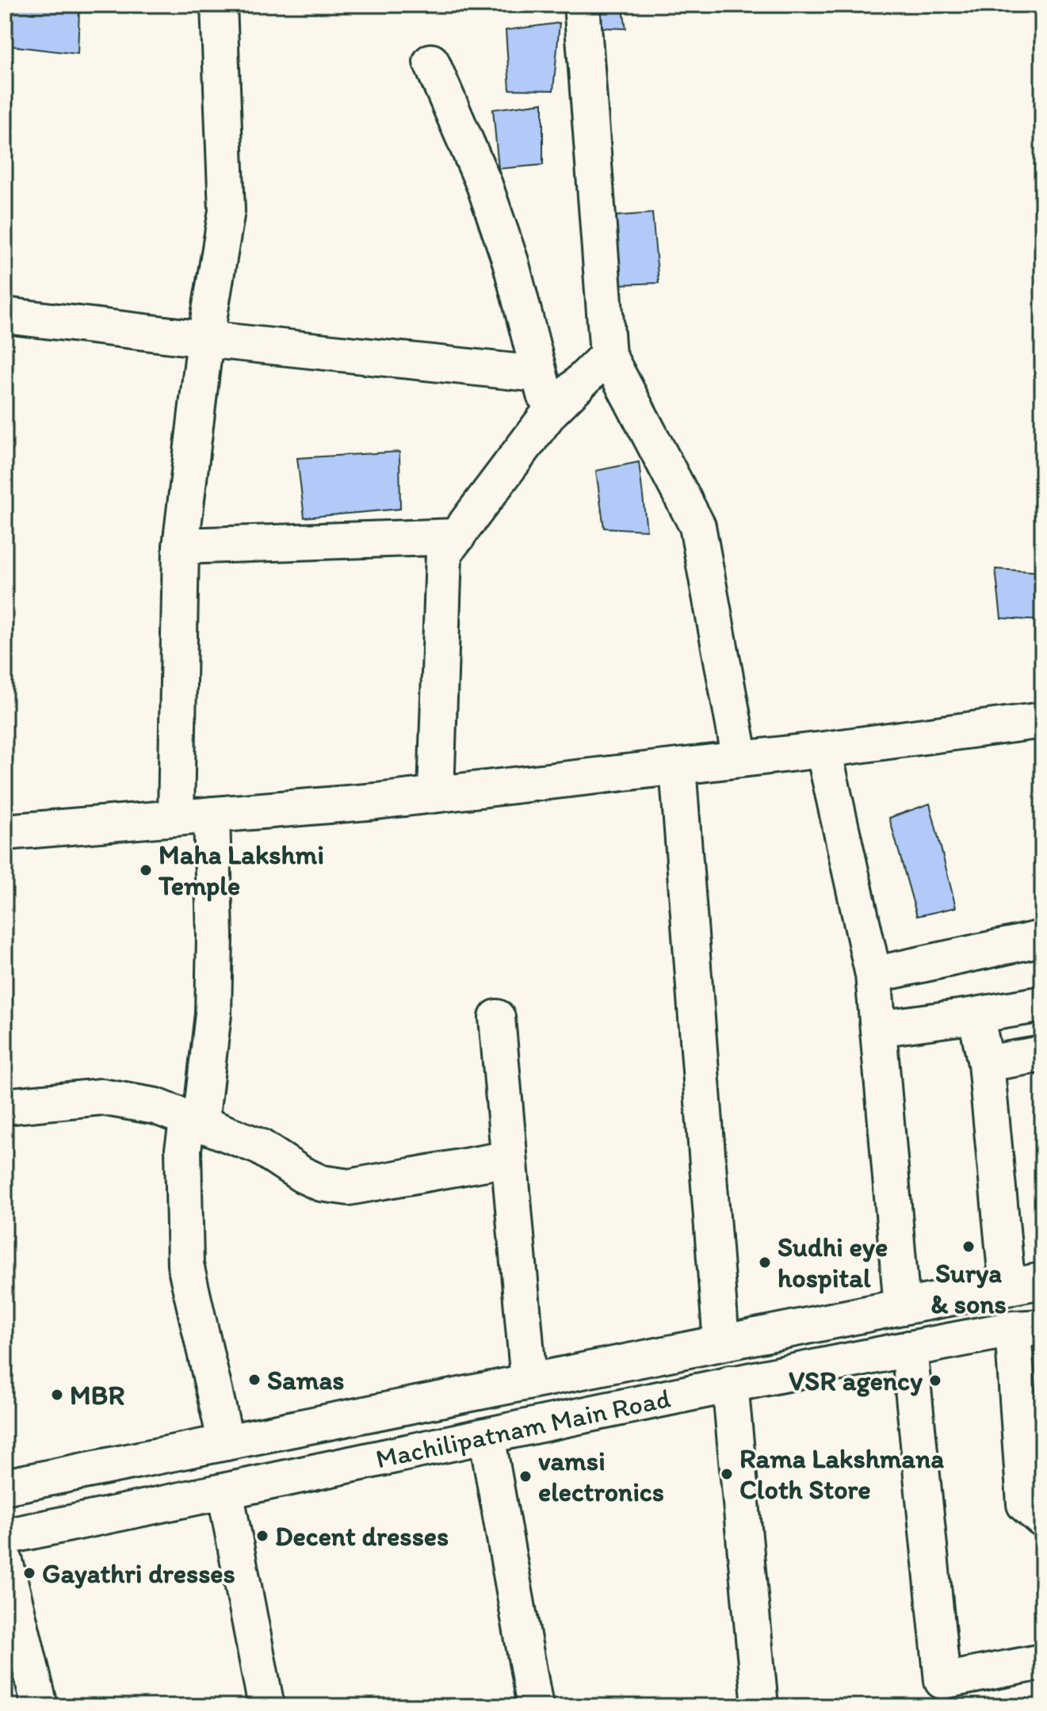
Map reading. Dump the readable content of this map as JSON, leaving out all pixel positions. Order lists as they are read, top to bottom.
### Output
{
  "streets": {
    "street": ["Machilipatnam Main Road"]
  },
  "places": [
    "Maha Lakshmi Temple",
    "Surya & sons",
    "Sudhi eye hospital",
    "Samas",
    "VSR agency",
    "MBR",
    "Rama Lakshmana Cloth Store",
    "vamsi electronics",
    "Decent dresses",
    "Gayathri dresses"
  ]
}
